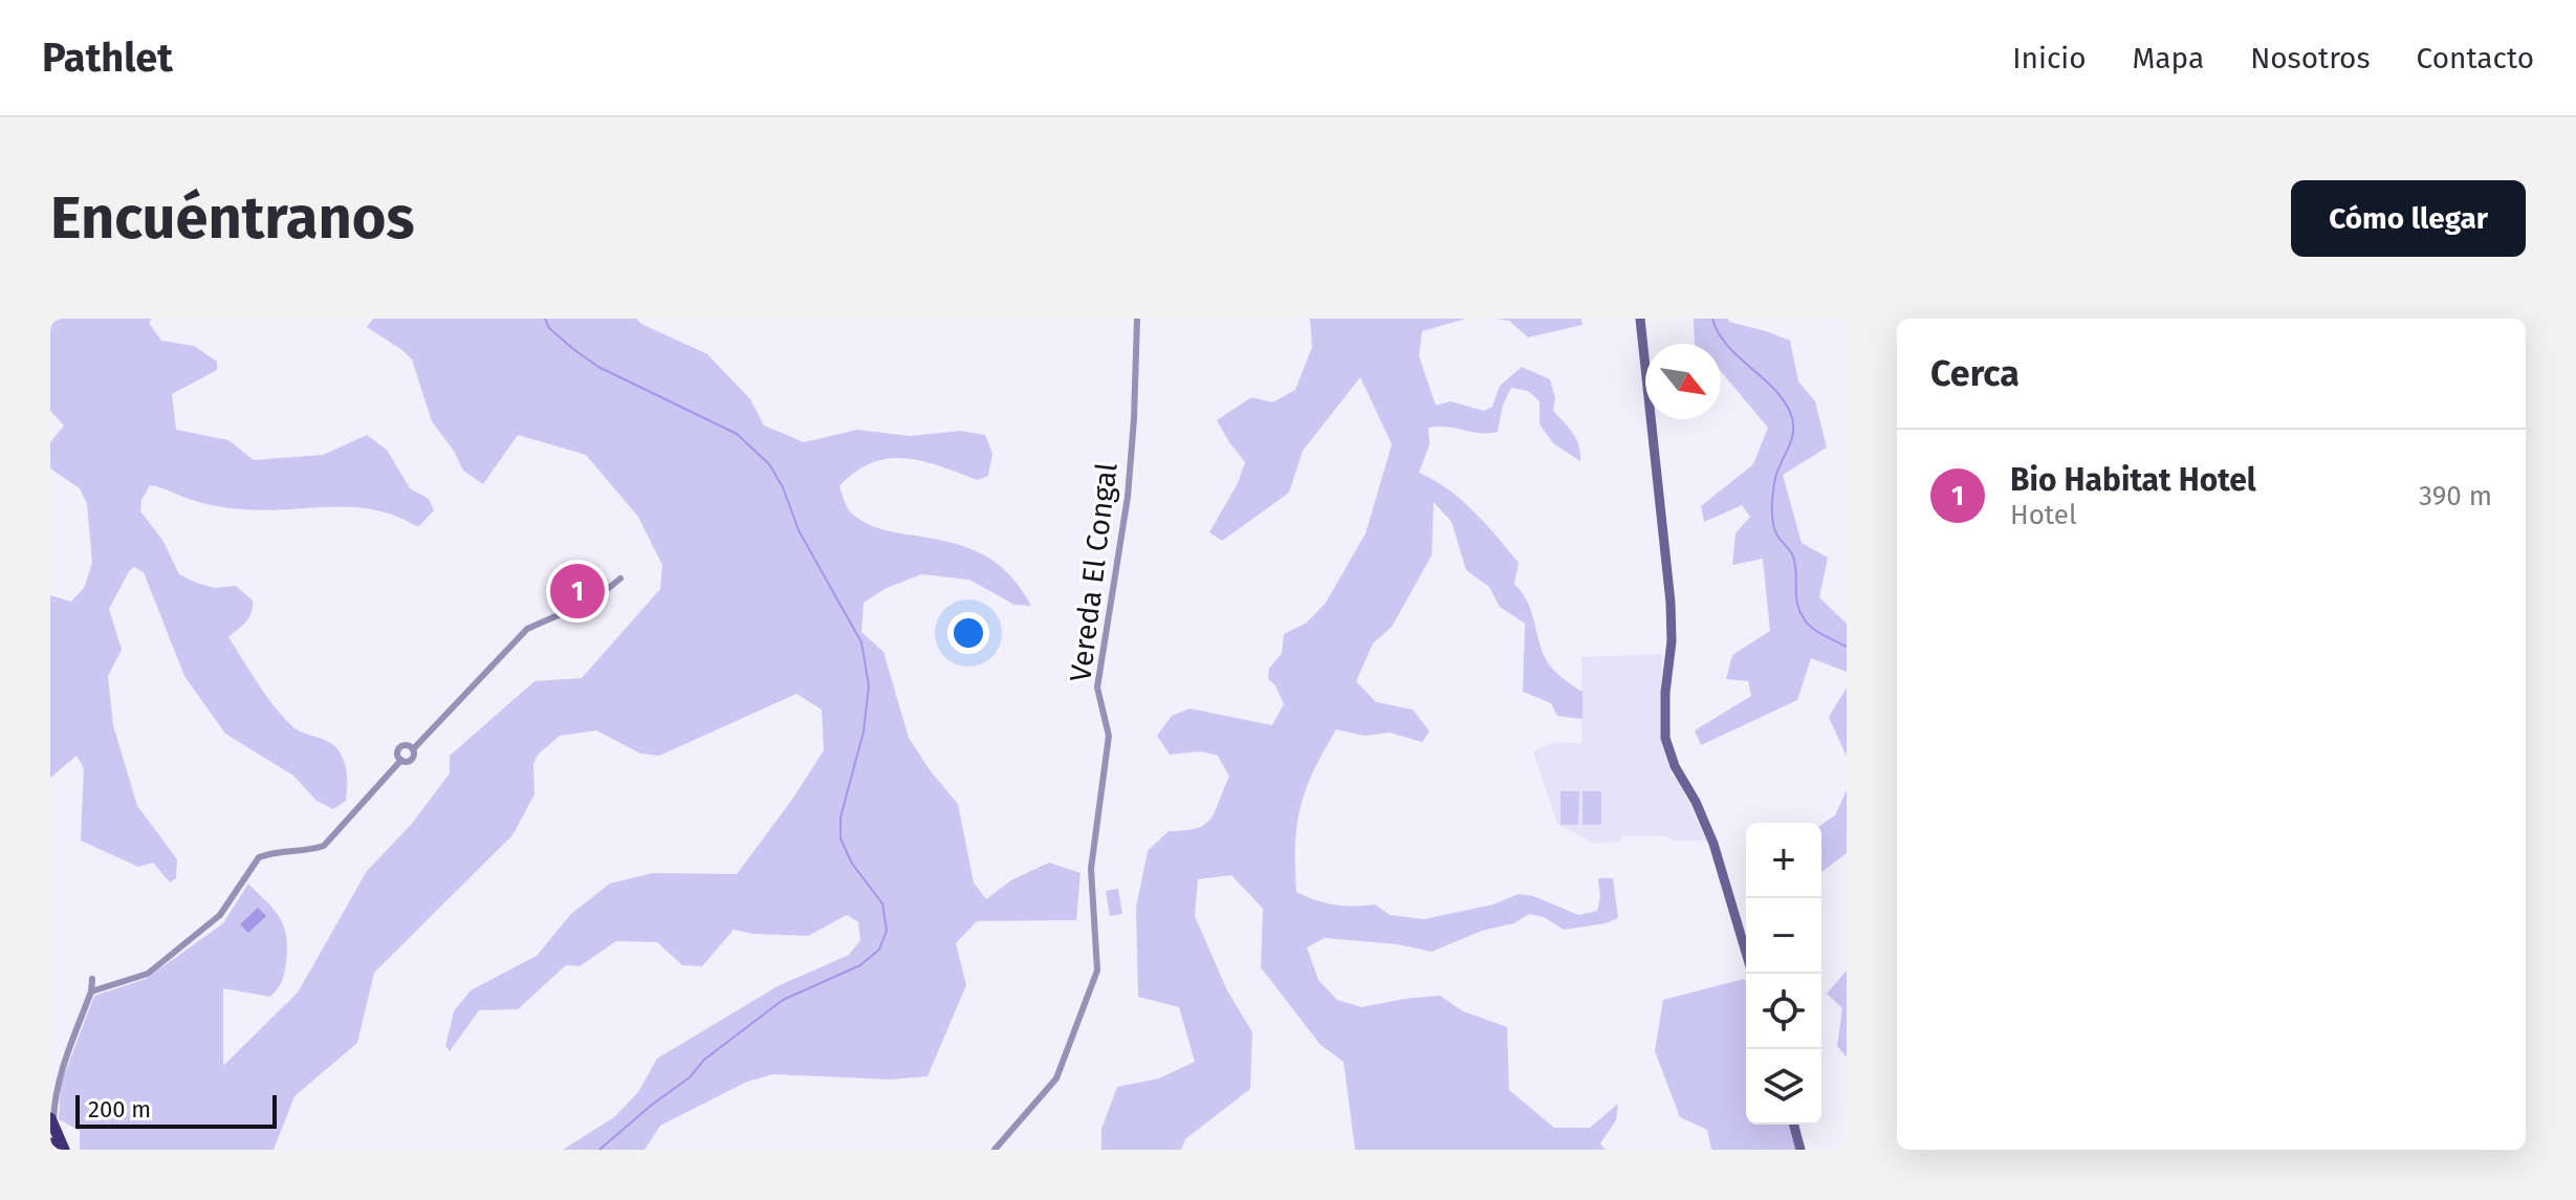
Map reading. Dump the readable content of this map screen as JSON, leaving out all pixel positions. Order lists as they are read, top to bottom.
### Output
{
  "streets": {
    "street": ["Vereda El Congal"]
  },
  "scale_bar": "200 m",
  "north": "bottom right",
  "page": {
    "header": "Pathlet",
    "nav": [
      "Inicio",
      "Mapa",
      "Nosotros",
      "Contacto"
    ],
    "buttons": "Cómo llegar",
    "title": "Encuéntranos",
    "heading": "Cerca",
    "list": [
      {
        "mark": "1",
        "name": "Bio Habitat Hotel",
        "note": "Hotel",
        "value": "390 m"
      }
    ],
    "pins": "1",
    "map_buttons": ["+", "−"],
    "scale": "200 m"
  }
}
